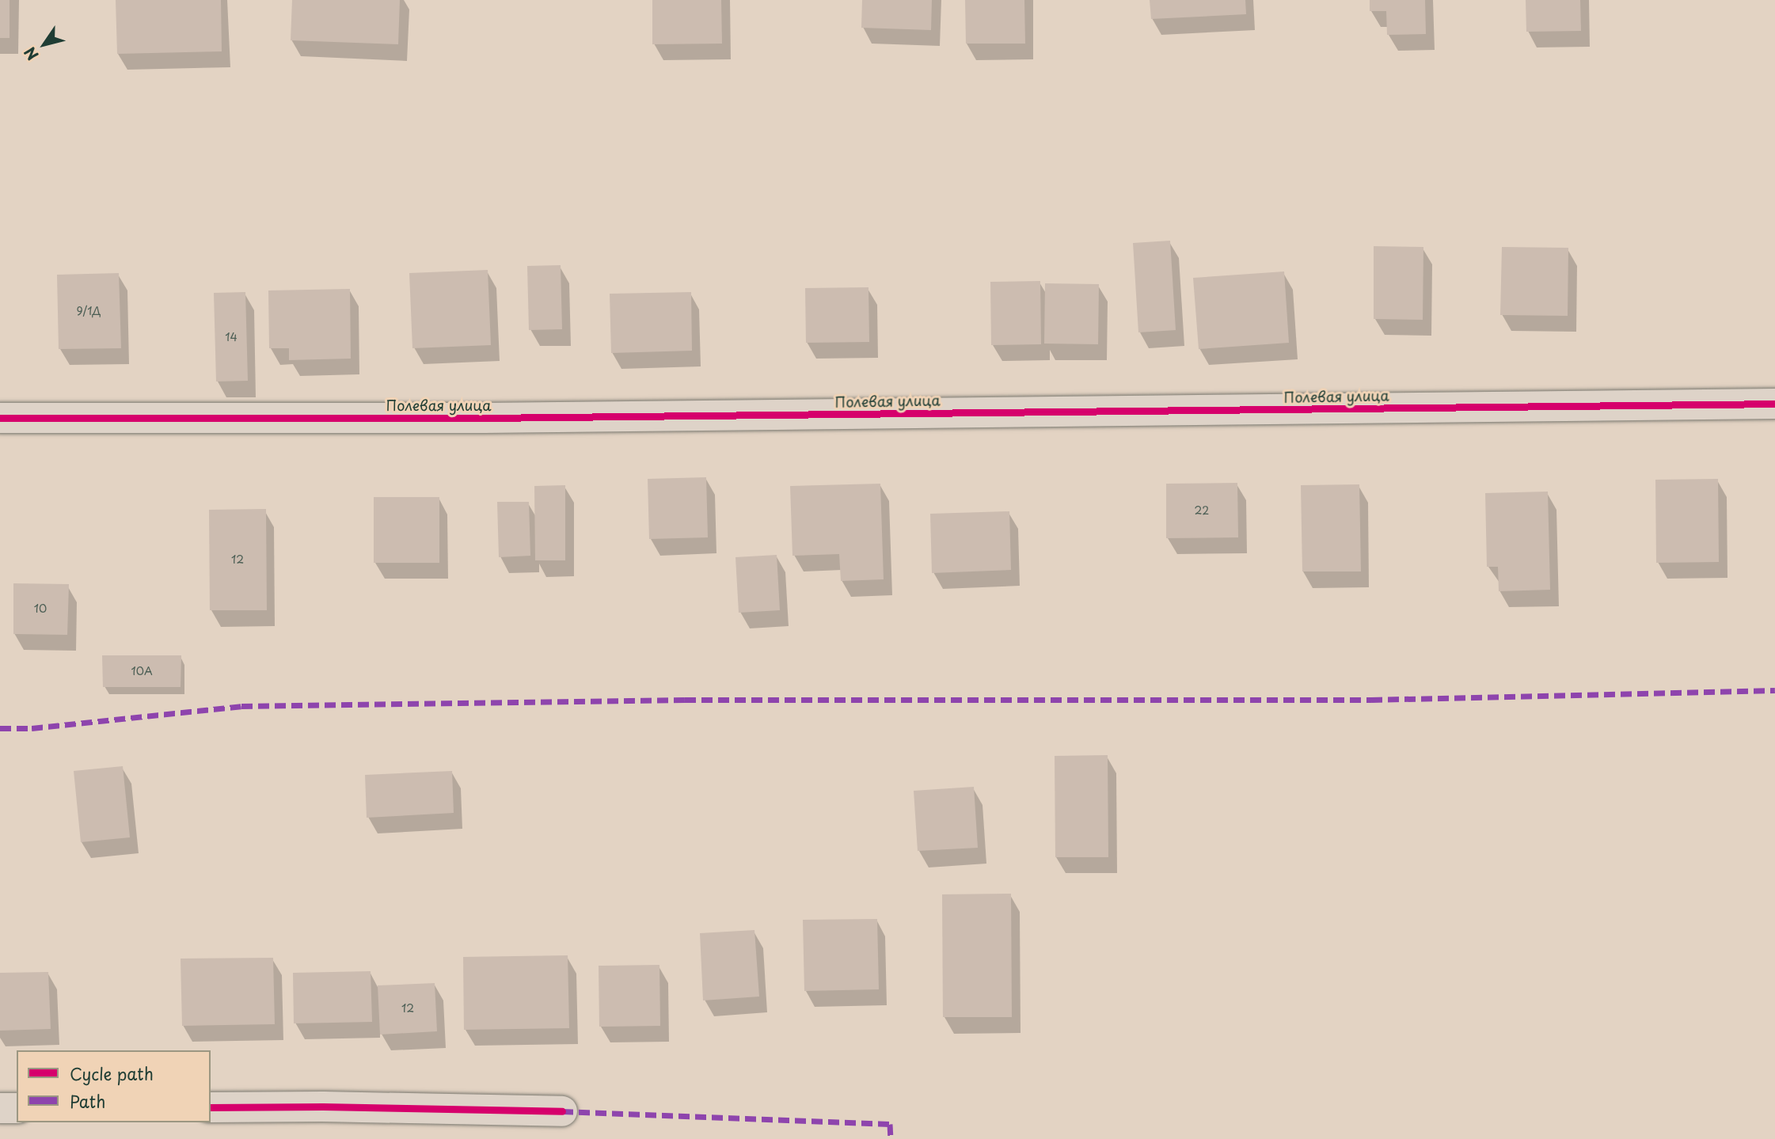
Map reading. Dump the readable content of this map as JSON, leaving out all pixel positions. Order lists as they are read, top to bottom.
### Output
{
  "streets": {
    "street": ["Полевая улица"]
  },
  "house_numbers": [
    "9/1Д",
    "14",
    "22",
    "12",
    "10",
    "10А",
    "12"
  ],
  "legend": ["Cycle path", "Path"],
  "north": "bottom left"
}
